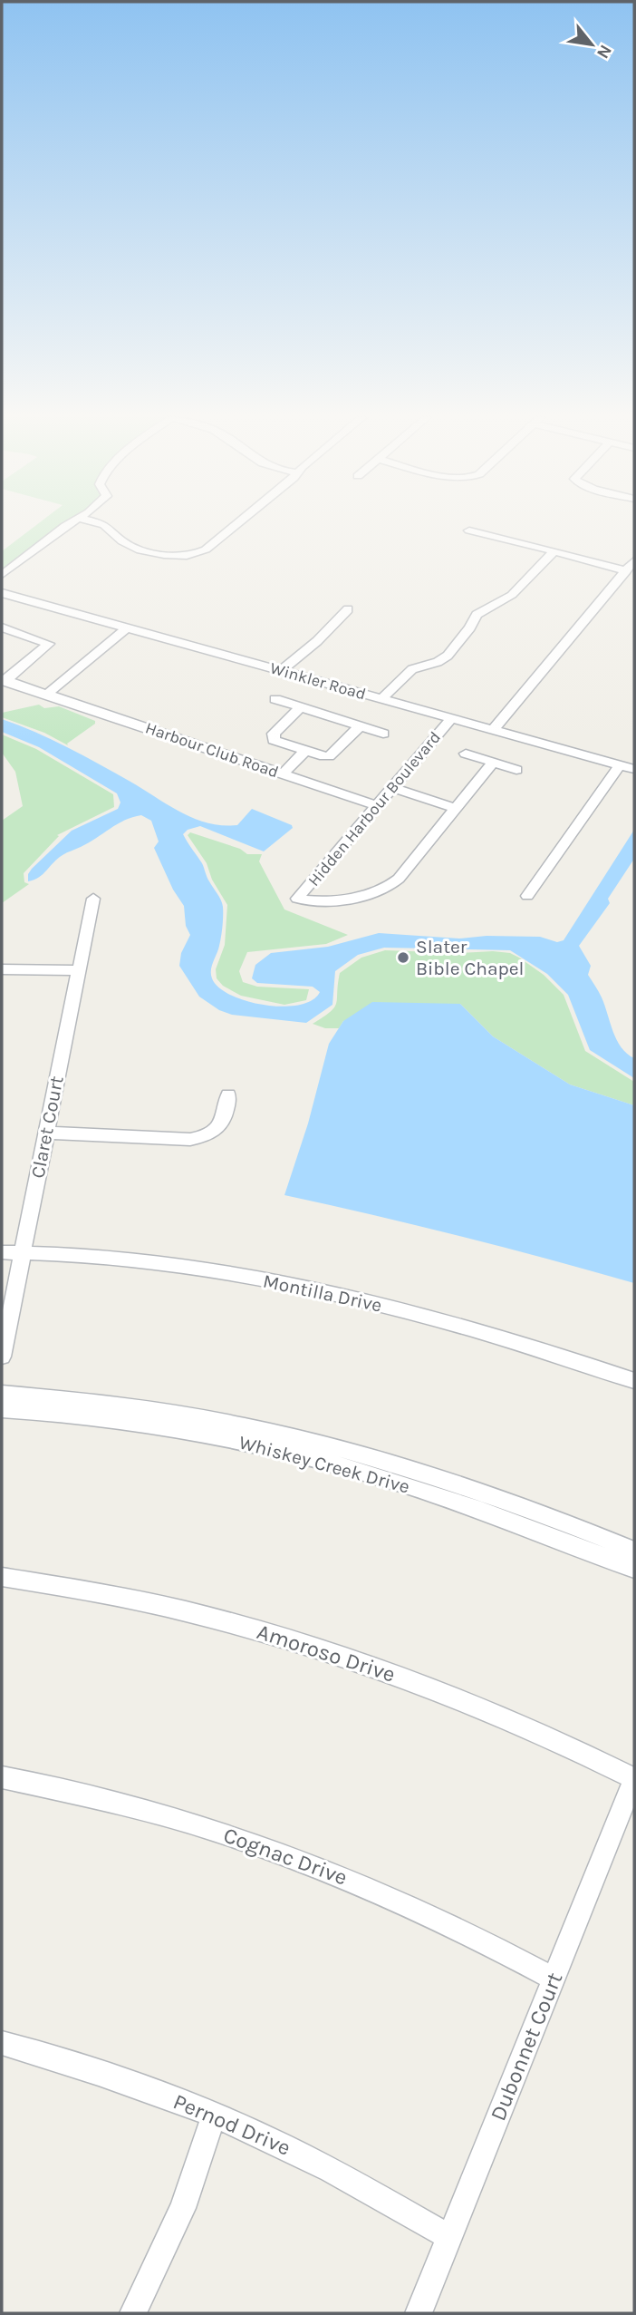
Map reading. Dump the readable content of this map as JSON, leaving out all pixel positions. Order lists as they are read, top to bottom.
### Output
{
  "streets": {
    "street": [
      "Winkler Road",
      "Harbour Club Road",
      "Hidden Harbour Boulevard",
      "Claret Court",
      "Montilla Drive",
      "Whiskey Creek Drive",
      "Amoroso Drive",
      "Cognac Drive",
      "Dubonnet Court",
      "Pernod Drive"
    ]
  },
  "crossings": [
    ["Winkler Road", "Hidden Harbour Boulevard"],
    ["Harbour Club Road", "Hidden Harbour Boulevard"],
    ["Claret Court", "Montilla Drive"],
    ["Amoroso Drive", "Dubonnet Court"],
    ["Cognac Drive", "Dubonnet Court"],
    ["Dubonnet Court", "Pernod Drive"]
  ],
  "places": ["Slater Bible Chapel"],
  "north": "bottom right"
}
